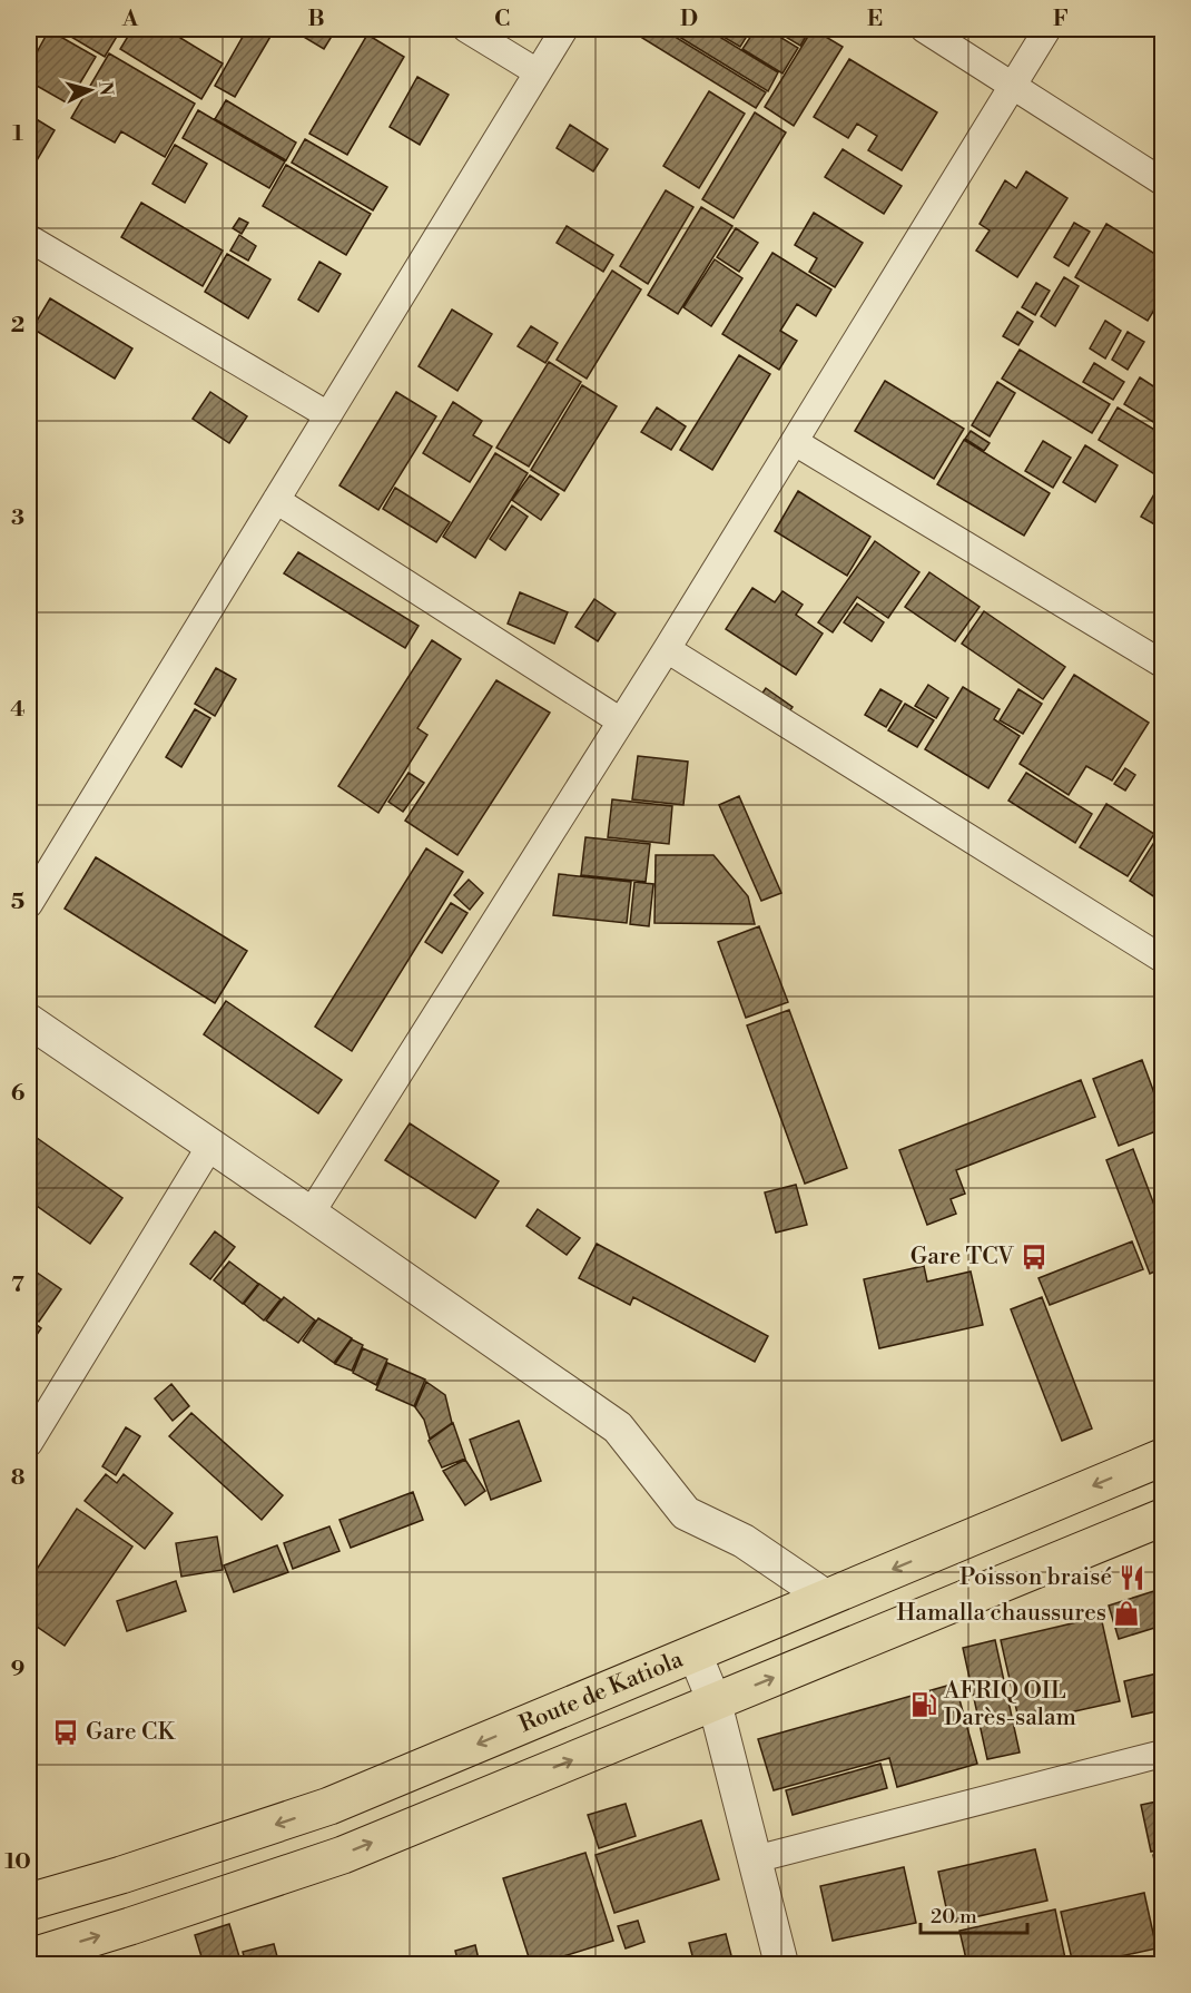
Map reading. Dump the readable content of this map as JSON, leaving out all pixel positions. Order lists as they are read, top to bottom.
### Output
{
  "streets": {
    "highway": ["Route de Katiola"]
  },
  "places": {
    "bus stop": ["Gare TCV", "Gare CK"],
    "restaurant": ["Poisson braisé"],
    "shop": ["Hamalla chaussures"],
    "fuel station": ["AFRIQ OIL Darès-salam"]
  },
  "scale_bar": "20 m",
  "north": "right",
  "grid": {
    "columns": [
      "A",
      "B",
      "C",
      "D",
      "E",
      "F"
    ],
    "rows": [
      "1",
      "2",
      "3",
      "4",
      "5",
      "6",
      "7",
      "8",
      "9",
      "10"
    ]
  }
}
